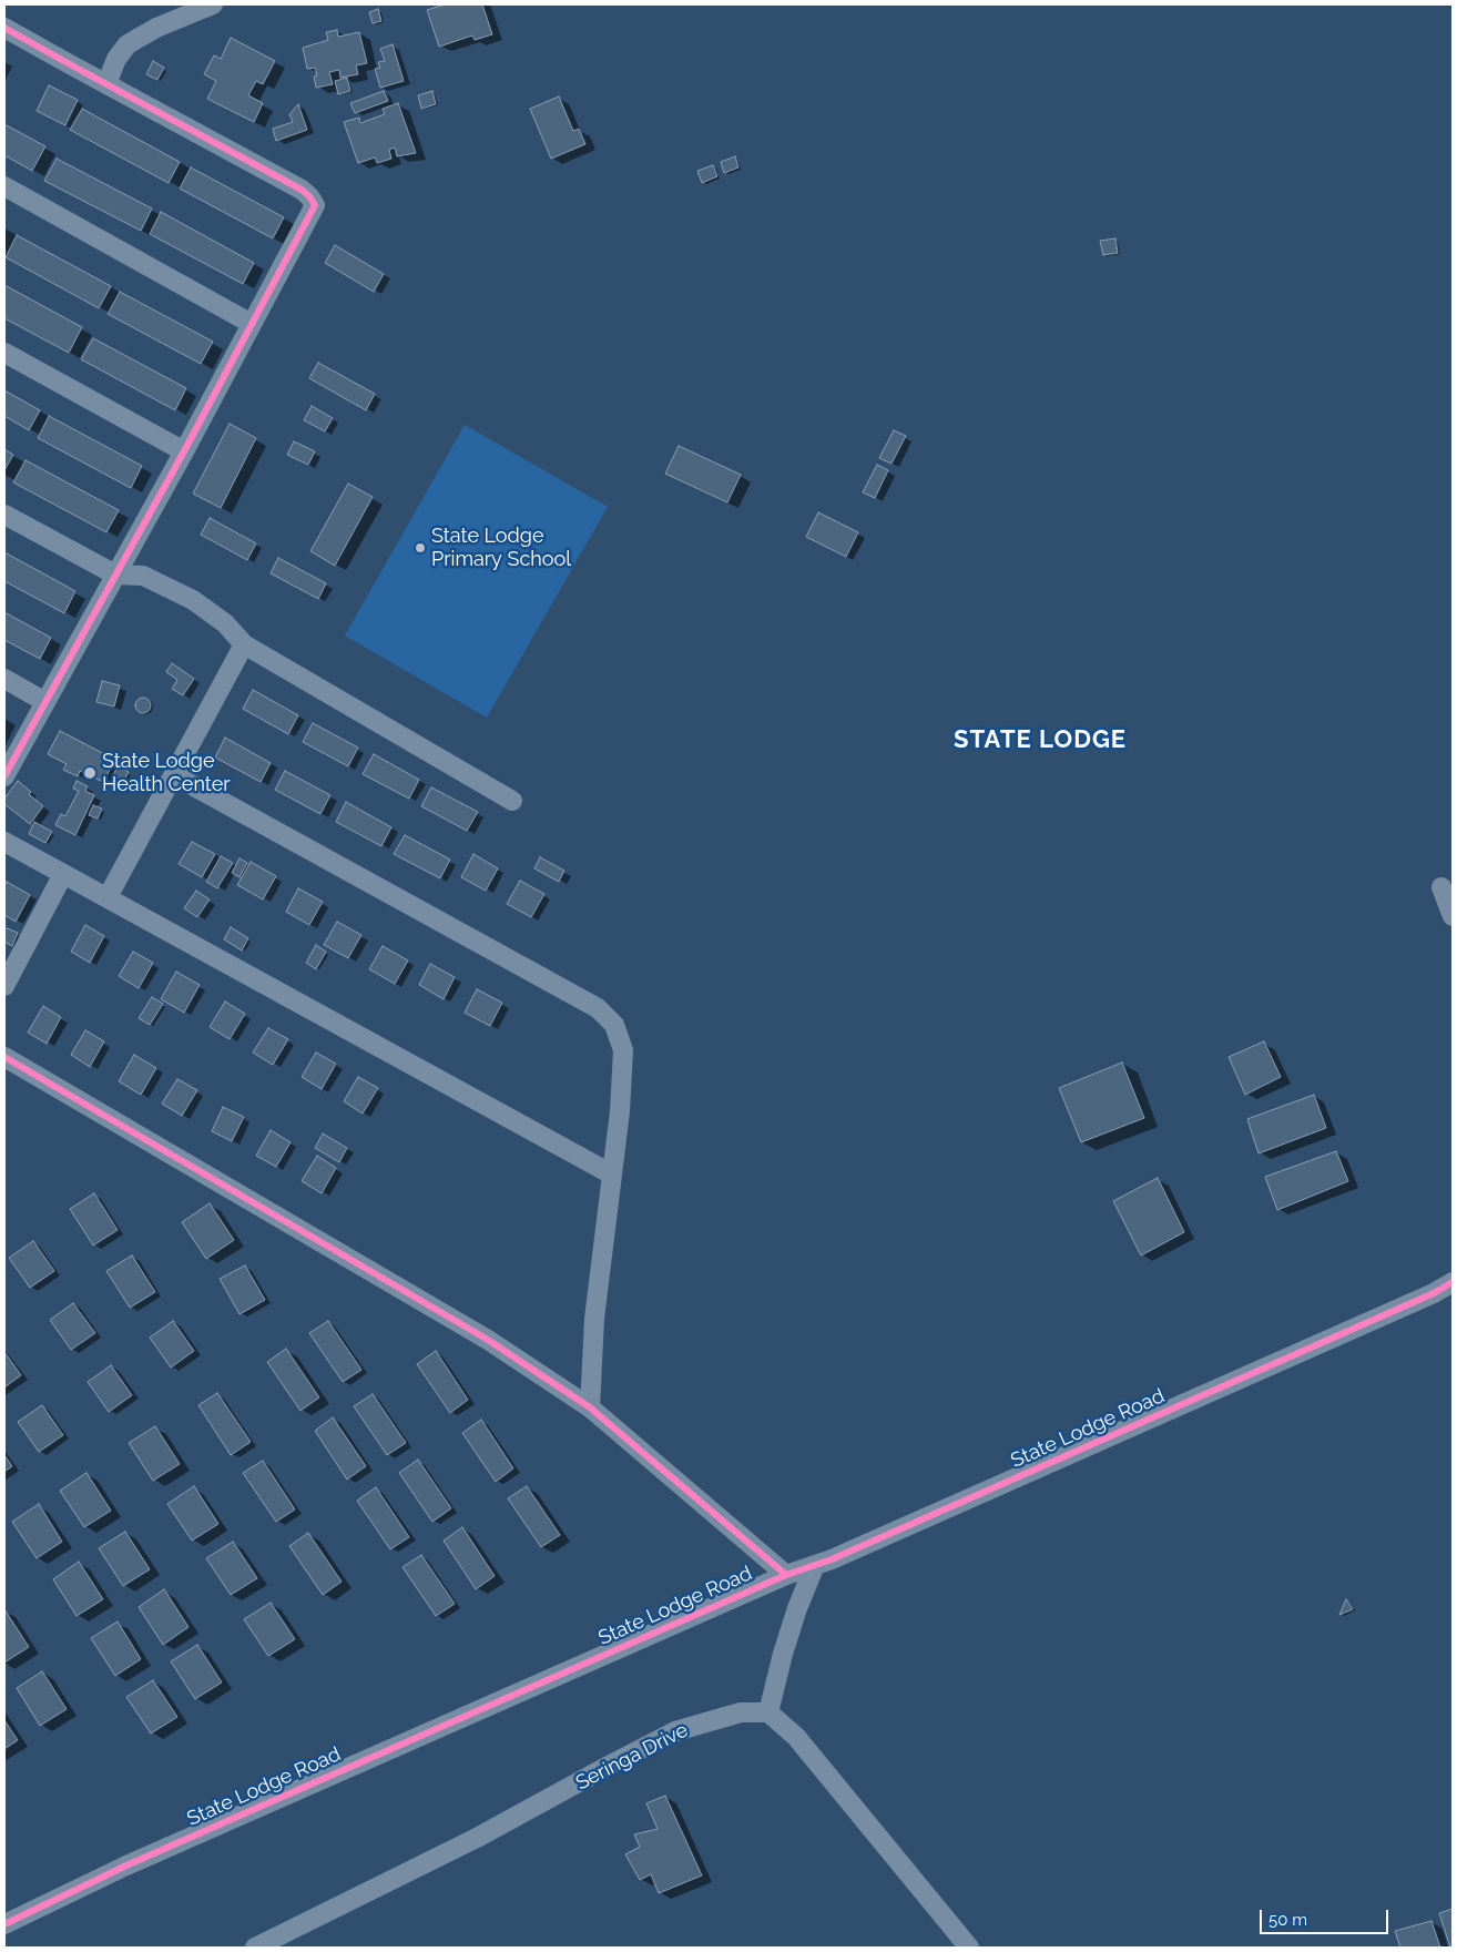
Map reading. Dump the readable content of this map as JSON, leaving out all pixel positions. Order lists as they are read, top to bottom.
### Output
{
  "streets": {
    "street": ["State Lodge Road", "Seringa Drive"]
  },
  "districts": ["STATE LODGE"],
  "places": ["State Lodge Primary School", "State Lodge Health Center"],
  "scale_bar": "50 m"
}
